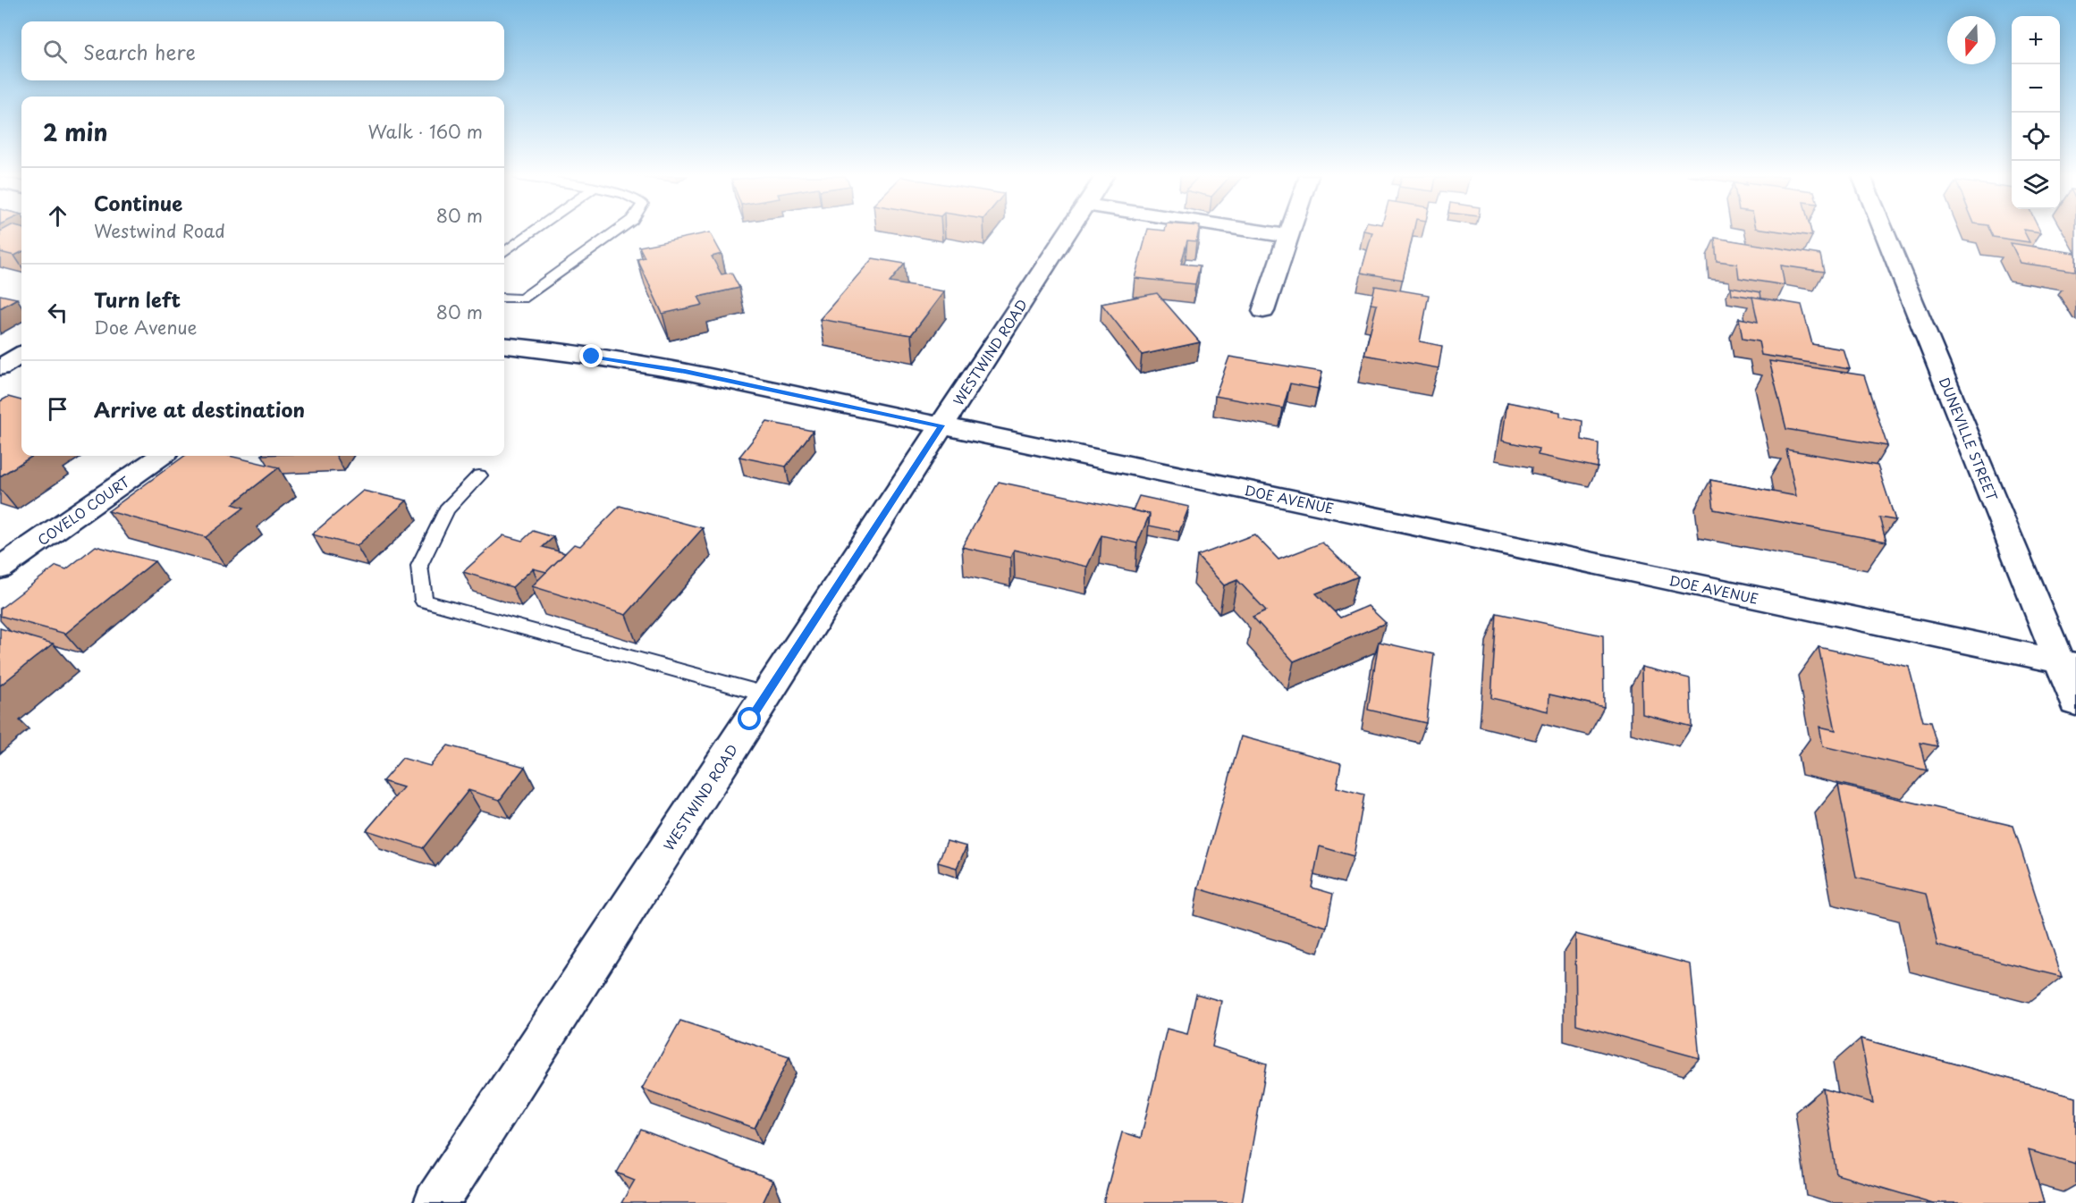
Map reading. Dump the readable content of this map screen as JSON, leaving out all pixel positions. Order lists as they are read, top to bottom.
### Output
{
  "streets": {
    "street": [
      "WESTWIND ROAD",
      "DUNEVILLE STREET",
      "DOE AVENUE",
      "COVELO COURT"
    ]
  },
  "crossings": [
    ["WESTWIND ROAD", "DOE AVENUE"],
    ["DUNEVILLE STREET", "DOE AVENUE"]
  ],
  "north": "bottom",
  "page": {
    "map_buttons": ["+", "−"],
    "search": "Search here",
    "heading": ["2 min", "Walk · 160 m"],
    "list": [
      ["Continue", "Westwind Road", "80 m"],
      ["Turn left", "Doe Avenue", "80 m"],
      "Arrive at destination"
    ]
  }
}
